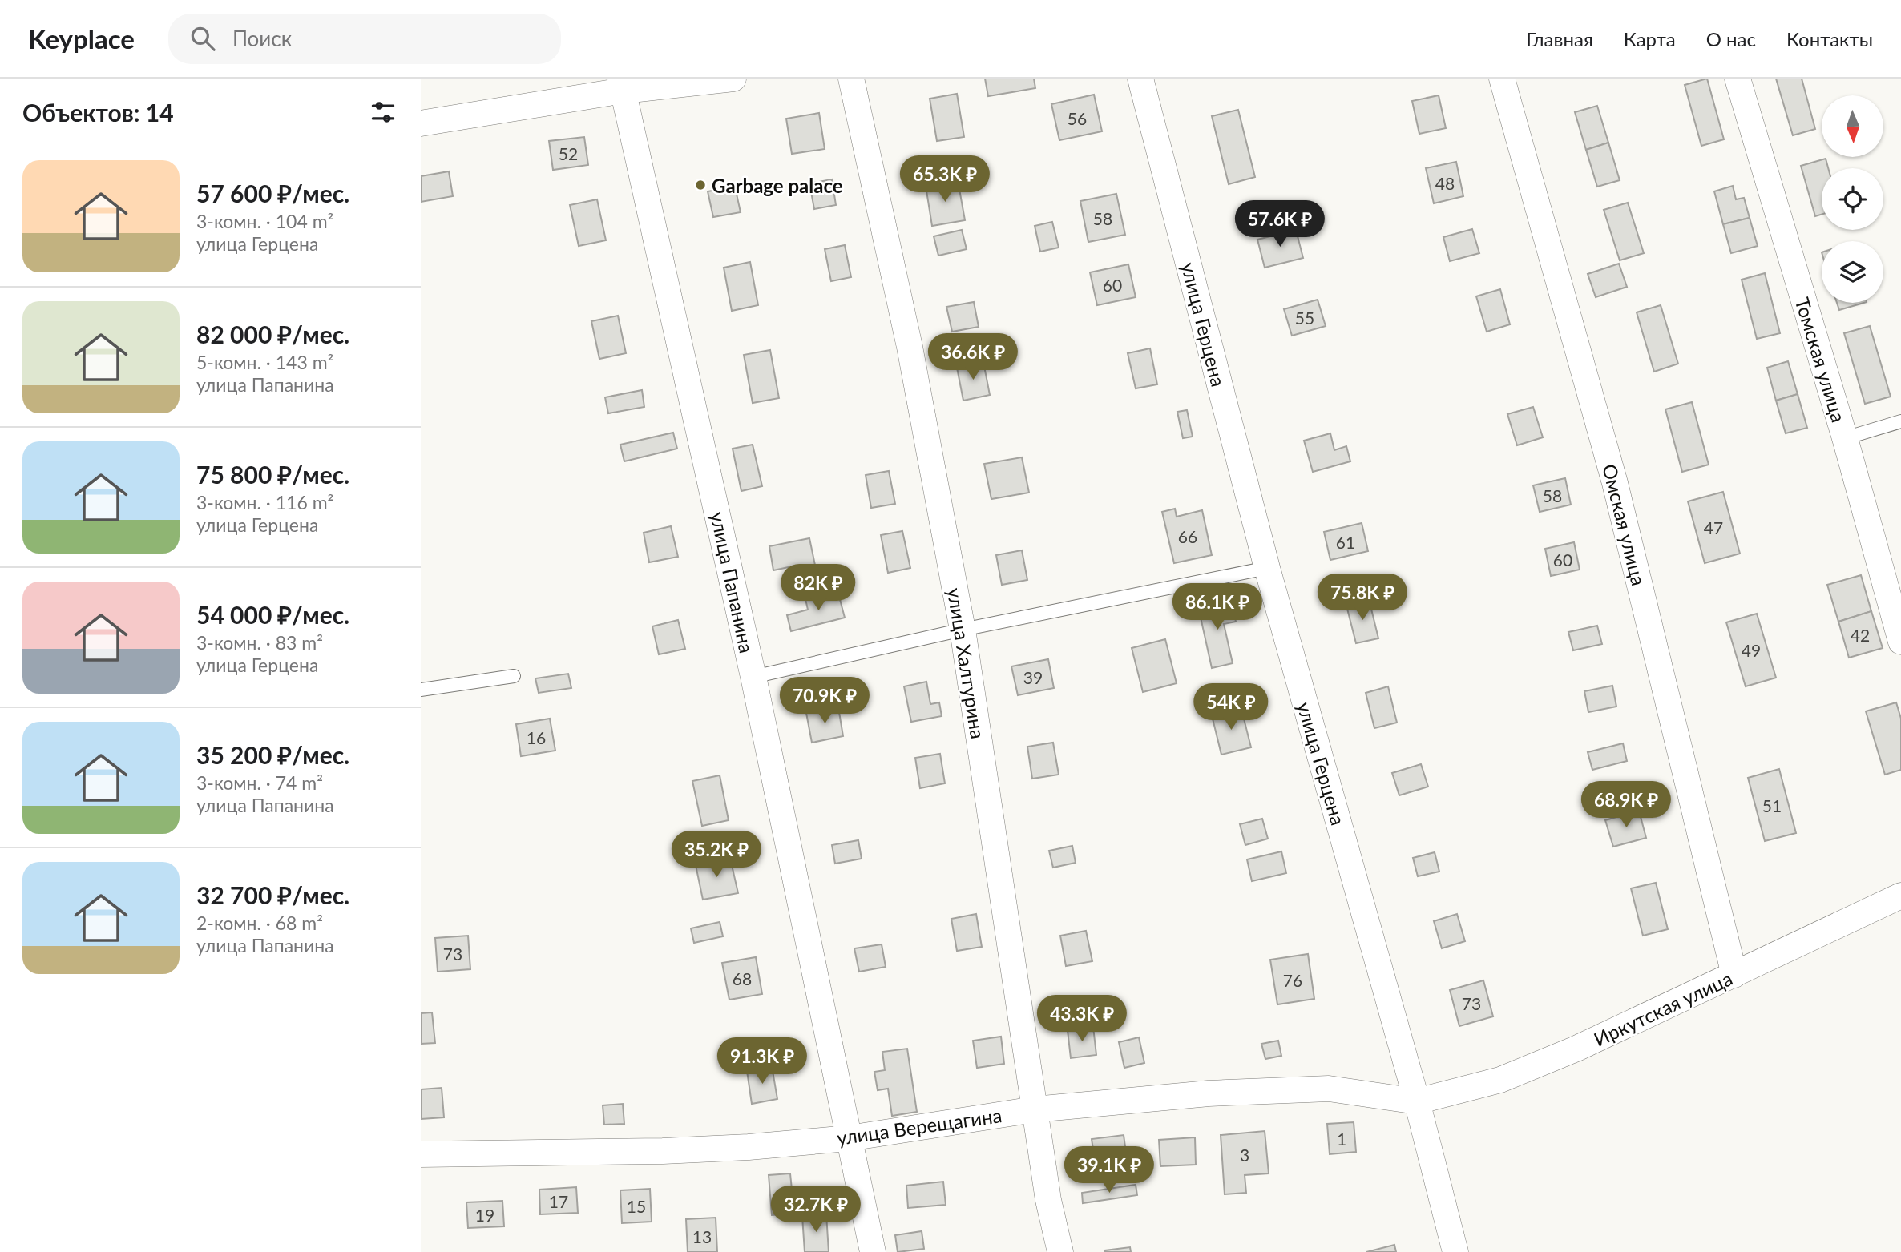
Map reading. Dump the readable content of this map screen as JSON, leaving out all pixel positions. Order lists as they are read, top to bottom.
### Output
{
  "streets": {
    "street": [
      "улица Герцена",
      "Томская улица",
      "Омская улица",
      "улица Папанина",
      "улица Халтурина",
      "Иркутская улица",
      "улица Верещагина"
    ]
  },
  "crossings": [
    ["улица Герцена", "Иркутская улица"],
    ["улица Герцена", "улица Верещагина"],
    ["Омская улица", "Иркутская улица"],
    ["улица Папанина", "улица Верещагина"],
    ["улица Халтурина", "улица Верещагина"],
    ["Иркутская улица", "улица Верещагина"]
  ],
  "places": ["Garbage palace"],
  "house_numbers": [
    "56",
    "52",
    "48",
    "58",
    "60",
    "55",
    "58",
    "47",
    "66",
    "61",
    "60",
    "42",
    "49",
    "39",
    "16",
    "51",
    "73",
    "68",
    "76",
    "73",
    "1",
    "3",
    "17",
    "15",
    "19",
    "13"
  ],
  "north": "bottom",
  "page": {
    "header": "Keyplace",
    "search": "Поиск",
    "nav": [
      "Главная",
      "Карта",
      "О нас",
      "Контакты"
    ],
    "heading": "Объектов: 14",
    "list": [
      {
        "name": "57 600 ₽/мес.",
        "note": "3-комн. · 104 m² · улица Герцена"
      },
      {
        "name": "82 000 ₽/мес.",
        "note": "5-комн. · 143 m² · улица Папанина"
      },
      {
        "name": "75 800 ₽/мес.",
        "note": "3-комн. · 116 m² · улица Герцена"
      },
      {
        "name": "54 000 ₽/мес.",
        "note": "3-комн. · 83 m² · улица Герцена"
      },
      {
        "name": "35 200 ₽/мес.",
        "note": "3-комн. · 74 m² · улица Папанина"
      },
      {
        "name": "32 700 ₽/мес.",
        "note": "2-комн. · 68 m² · улица Папанина"
      }
    ],
    "price": [
      "65.3K ₽",
      "57.6K ₽",
      "36.6K ₽",
      "82K ₽",
      "75.8K ₽",
      "86.1K ₽",
      "70.9K ₽",
      "54K ₽",
      "68.9K ₽",
      "35.2K ₽",
      "43.3K ₽",
      "91.3K ₽",
      "39.1K ₽",
      "32.7K ₽"
    ]
  }
}
